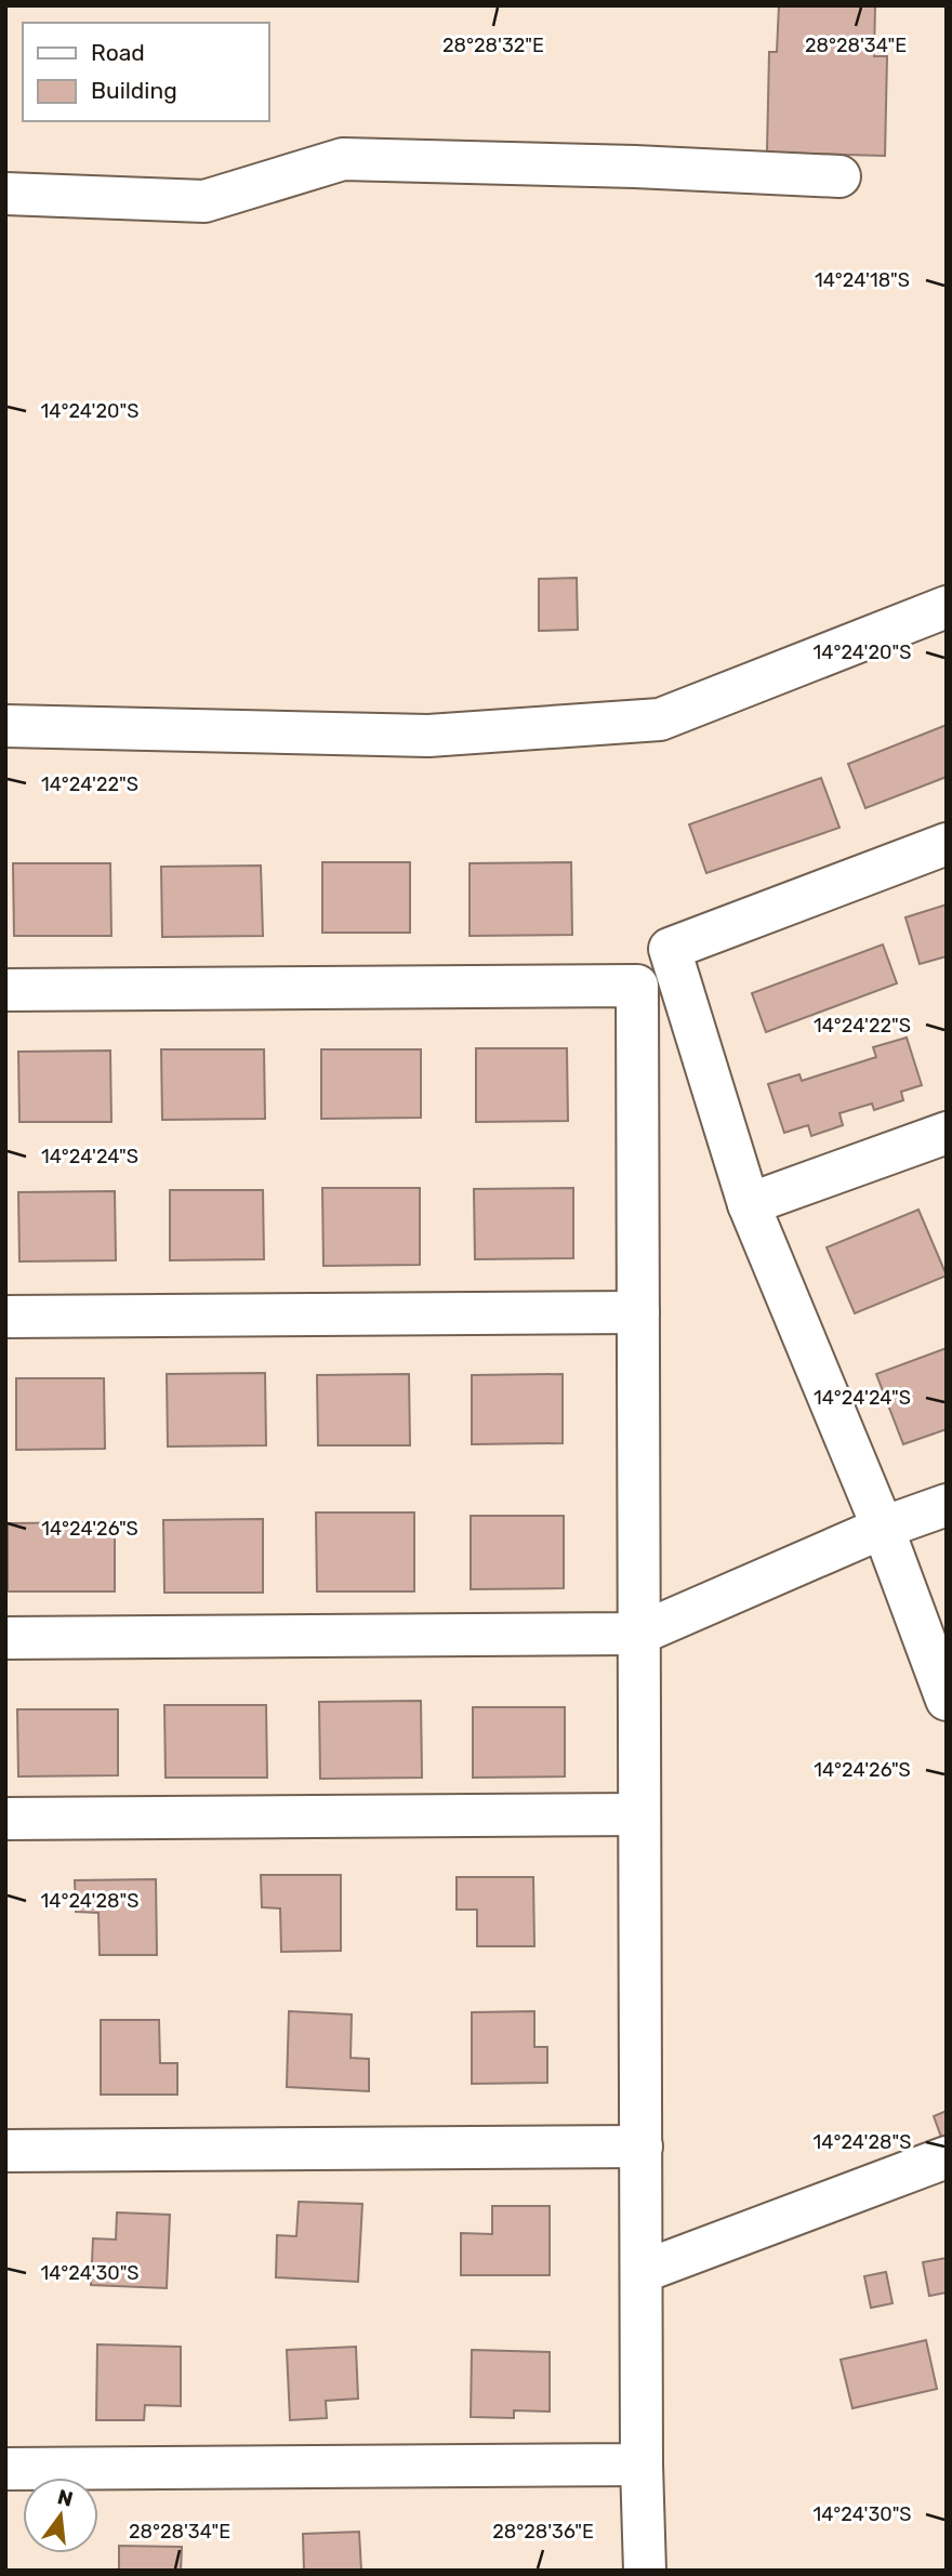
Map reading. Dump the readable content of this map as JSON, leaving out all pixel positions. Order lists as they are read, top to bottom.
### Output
{
  "legend": ["Road", "Building"],
  "north": "top",
  "coordinates": [
    "28°28'32\"E",
    "28°28'34\"E",
    "14°24'18\"S",
    "14°24'20\"S",
    "14°24'22\"S",
    "14°24'24\"S",
    "14°24'26\"S",
    "14°24'28\"S",
    "14°24'30\"S",
    "28°28'36\"E"
  ]
}
